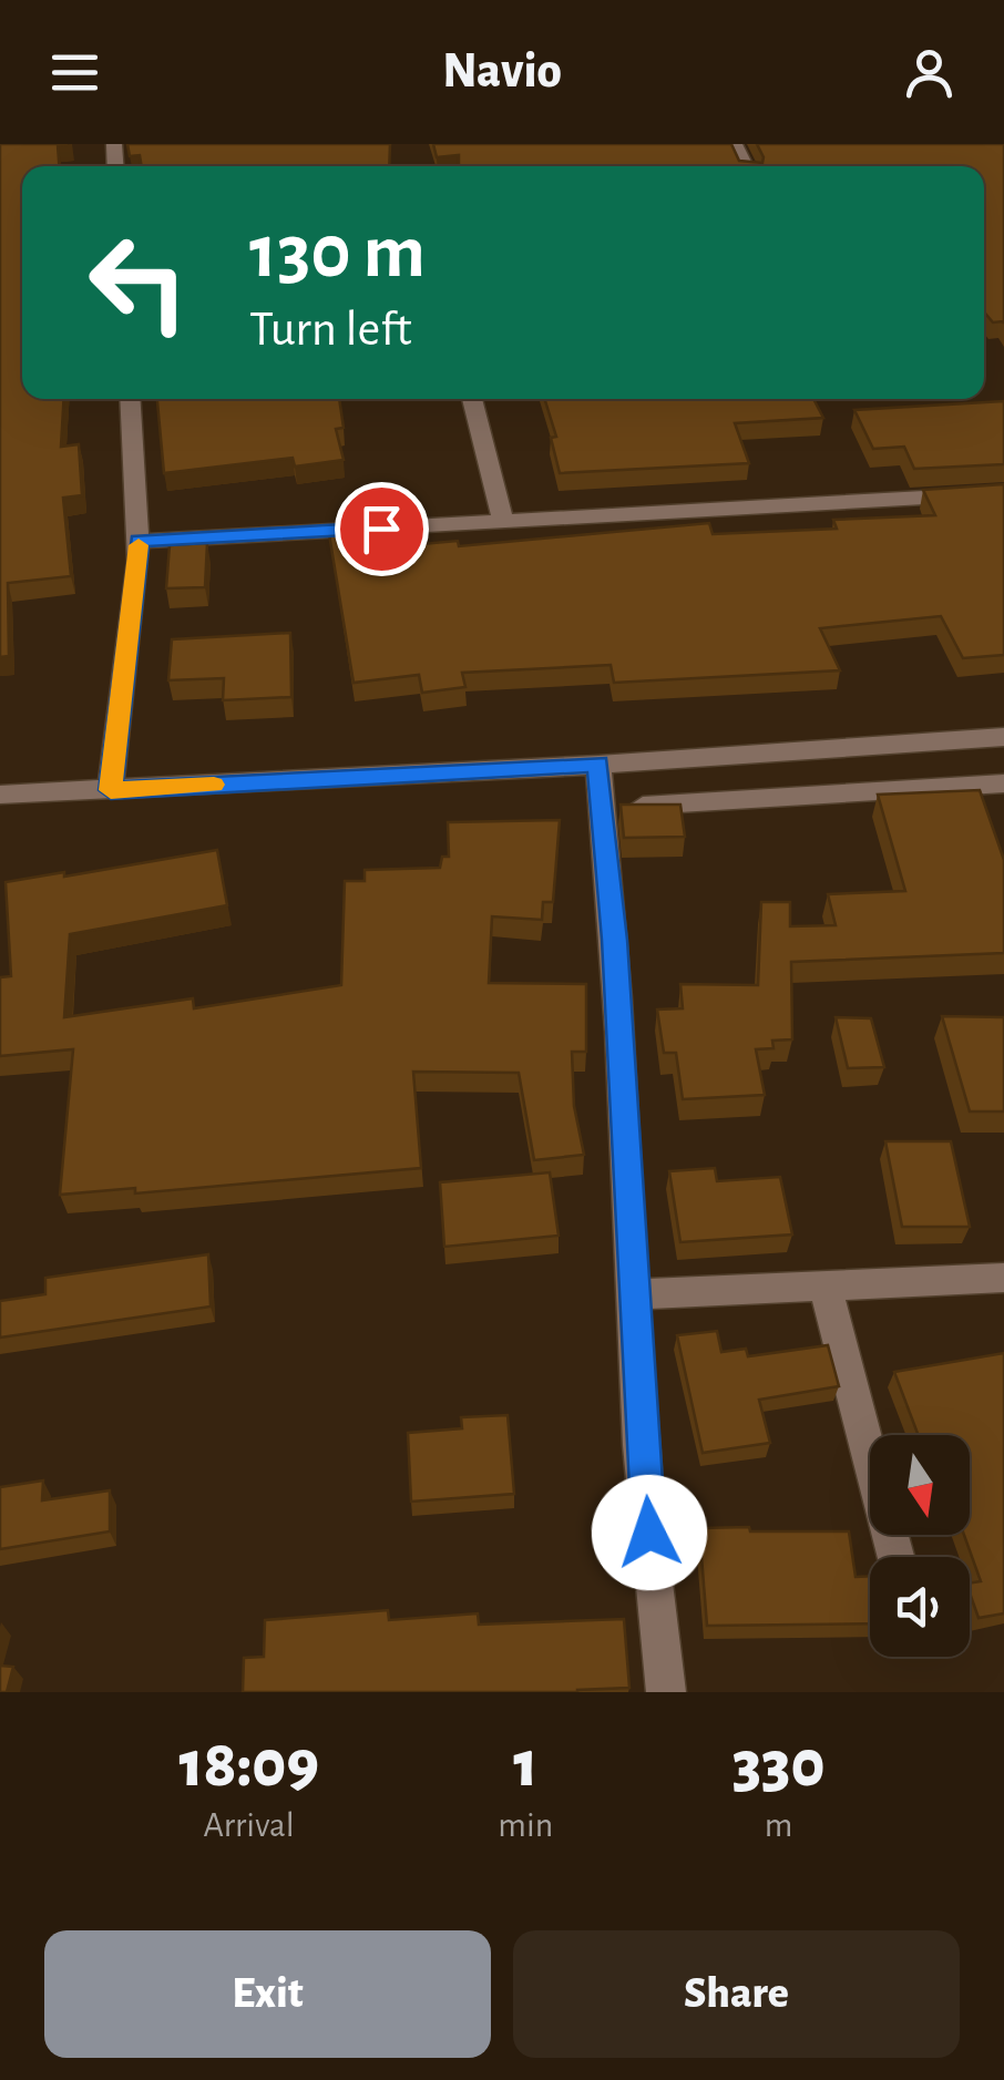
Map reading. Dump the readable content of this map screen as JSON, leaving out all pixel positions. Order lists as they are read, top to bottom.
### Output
{
  "north": "bottom",
  "page": {
    "header": "Navio",
    "turn": ["130 m", "Turn left"],
    "eta": [
      "18:09",
      "Arrival",
      "1",
      "min",
      "330",
      "m"
    ],
    "buttons": ["Exit", "Share"]
  }
}
